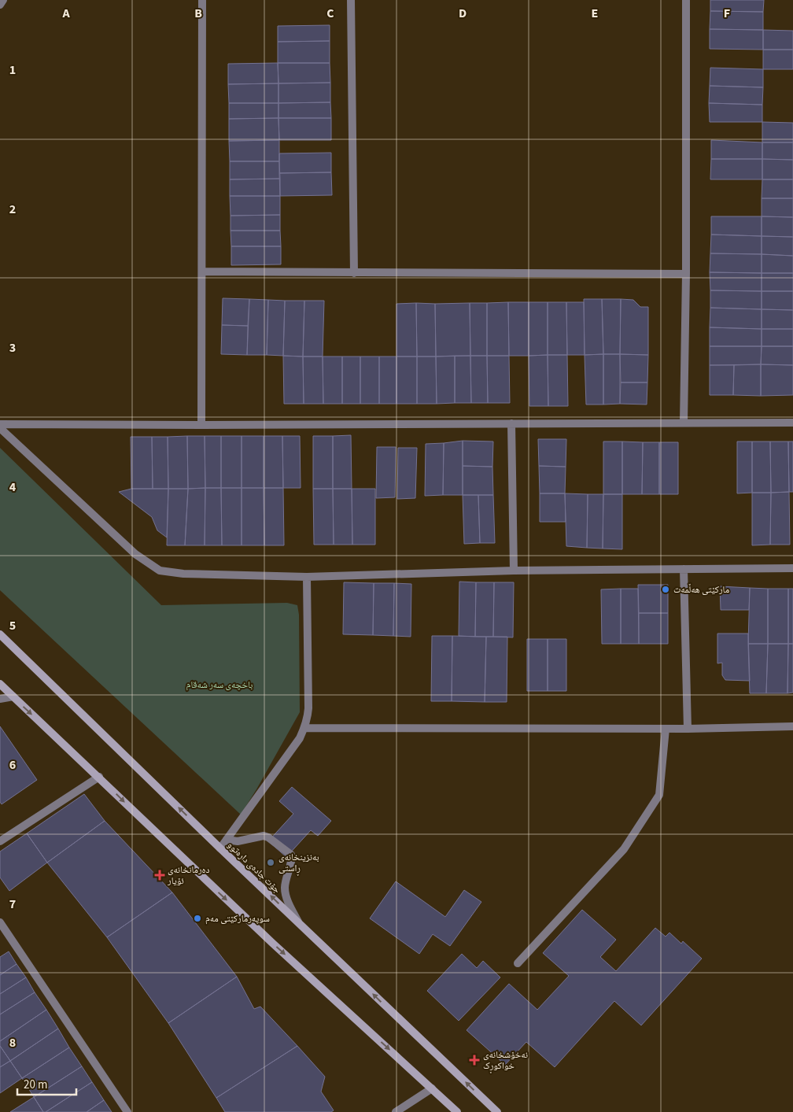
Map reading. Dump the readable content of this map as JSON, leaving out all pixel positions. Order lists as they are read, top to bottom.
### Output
{
  "streets": {
    "main road": ["جۆت جادەی دارەتوو"]
  },
  "parks": ["باخچەی سەر شەقام"],
  "places": {
    "other": ["مارکێتی هەڵمەت", "بەنزینخانەی ڕاستی", "سوپەرمارکێتی مەم"],
    "health": ["دەرمانخانەی ئۆیار", "نەخۆشخانەی خواکوڕک"]
  },
  "scale_bar": "20 m",
  "grid": {
    "columns": [
      "A",
      "B",
      "C",
      "D",
      "E",
      "F"
    ],
    "rows": [
      "1",
      "2",
      "3",
      "4",
      "5",
      "6",
      "7",
      "8"
    ]
  }
}
